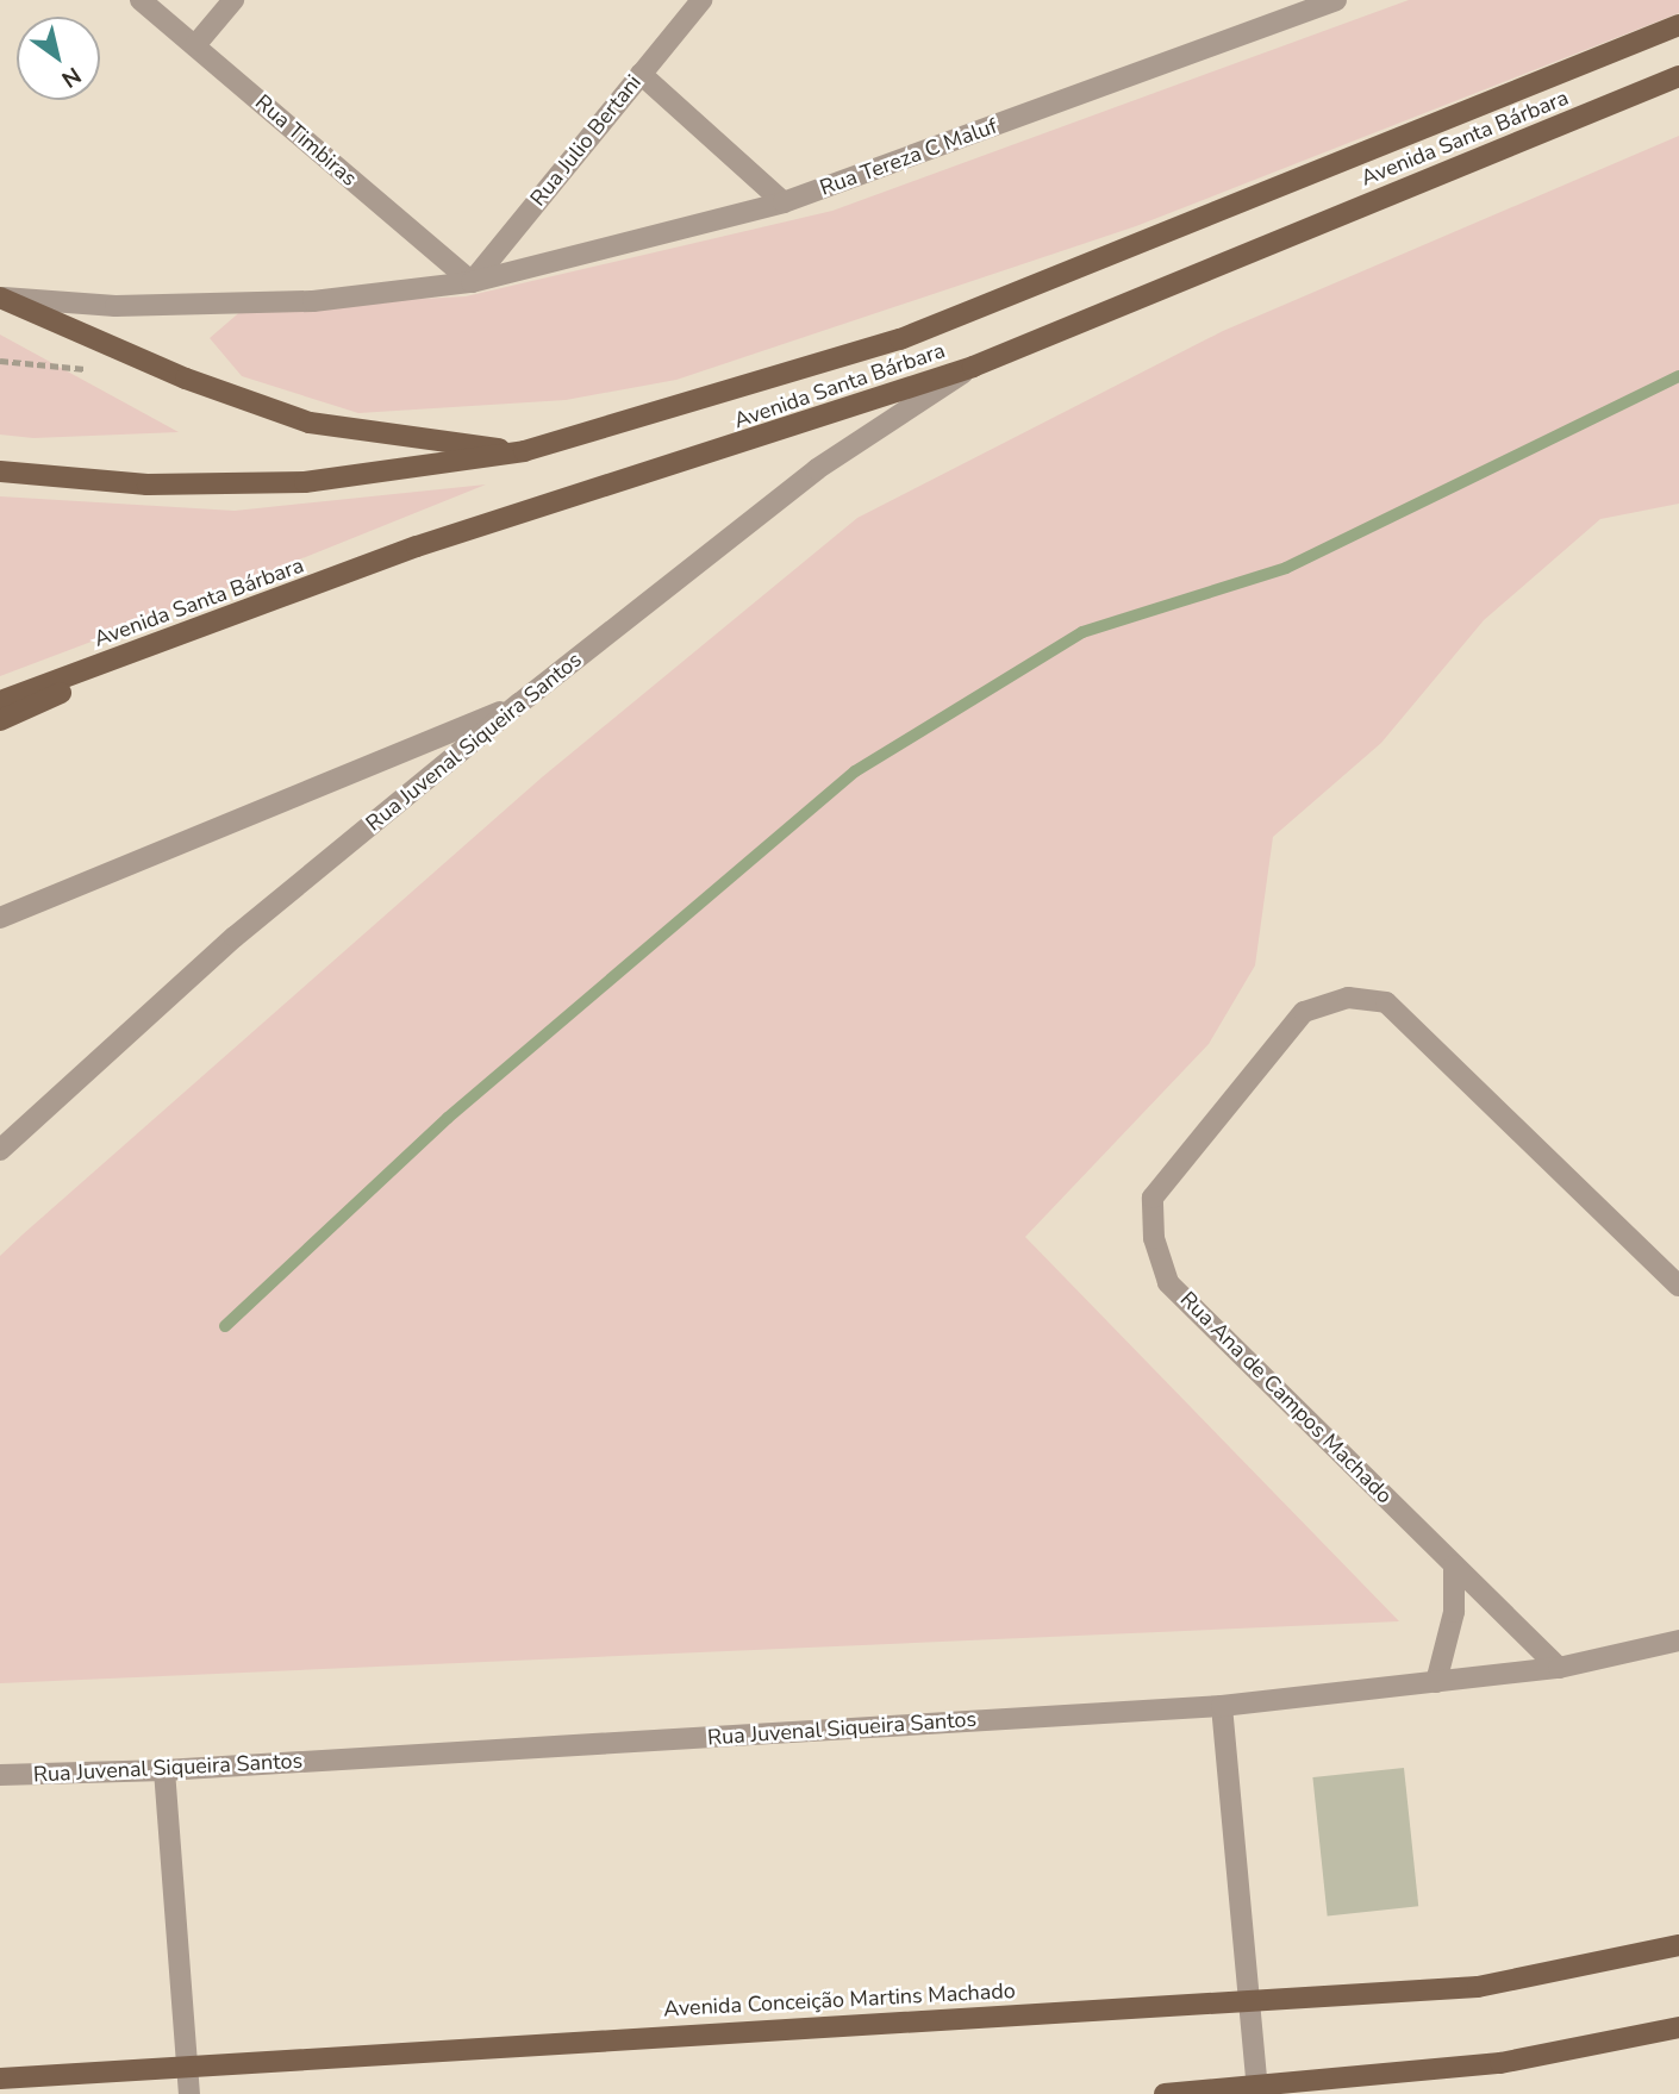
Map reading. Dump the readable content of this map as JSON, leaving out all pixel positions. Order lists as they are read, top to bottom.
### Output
{
  "streets": {
    "main road": ["Avenida Santa Bárbara", "Avenida Conceição Martins Machado"],
    "street": [
      "Rua Timbiras",
      "Rua Julio Bertani",
      "Rua Tereza C Maluf",
      "Rua Juvenal Siqueira Santos",
      "Rua Ana de Campos Machado"
    ]
  },
  "crossings": [
    ["Avenida Santa Bárbara", "Rua Juvenal Siqueira Santos"],
    ["Rua Timbiras", "Rua Julio Bertani"],
    ["Rua Timbiras", "Rua Tereza C Maluf"],
    ["Rua Julio Bertani", "Rua Tereza C Maluf"],
    ["Rua Juvenal Siqueira Santos", "Rua Ana de Campos Machado"]
  ],
  "north": "bottom right"
}
